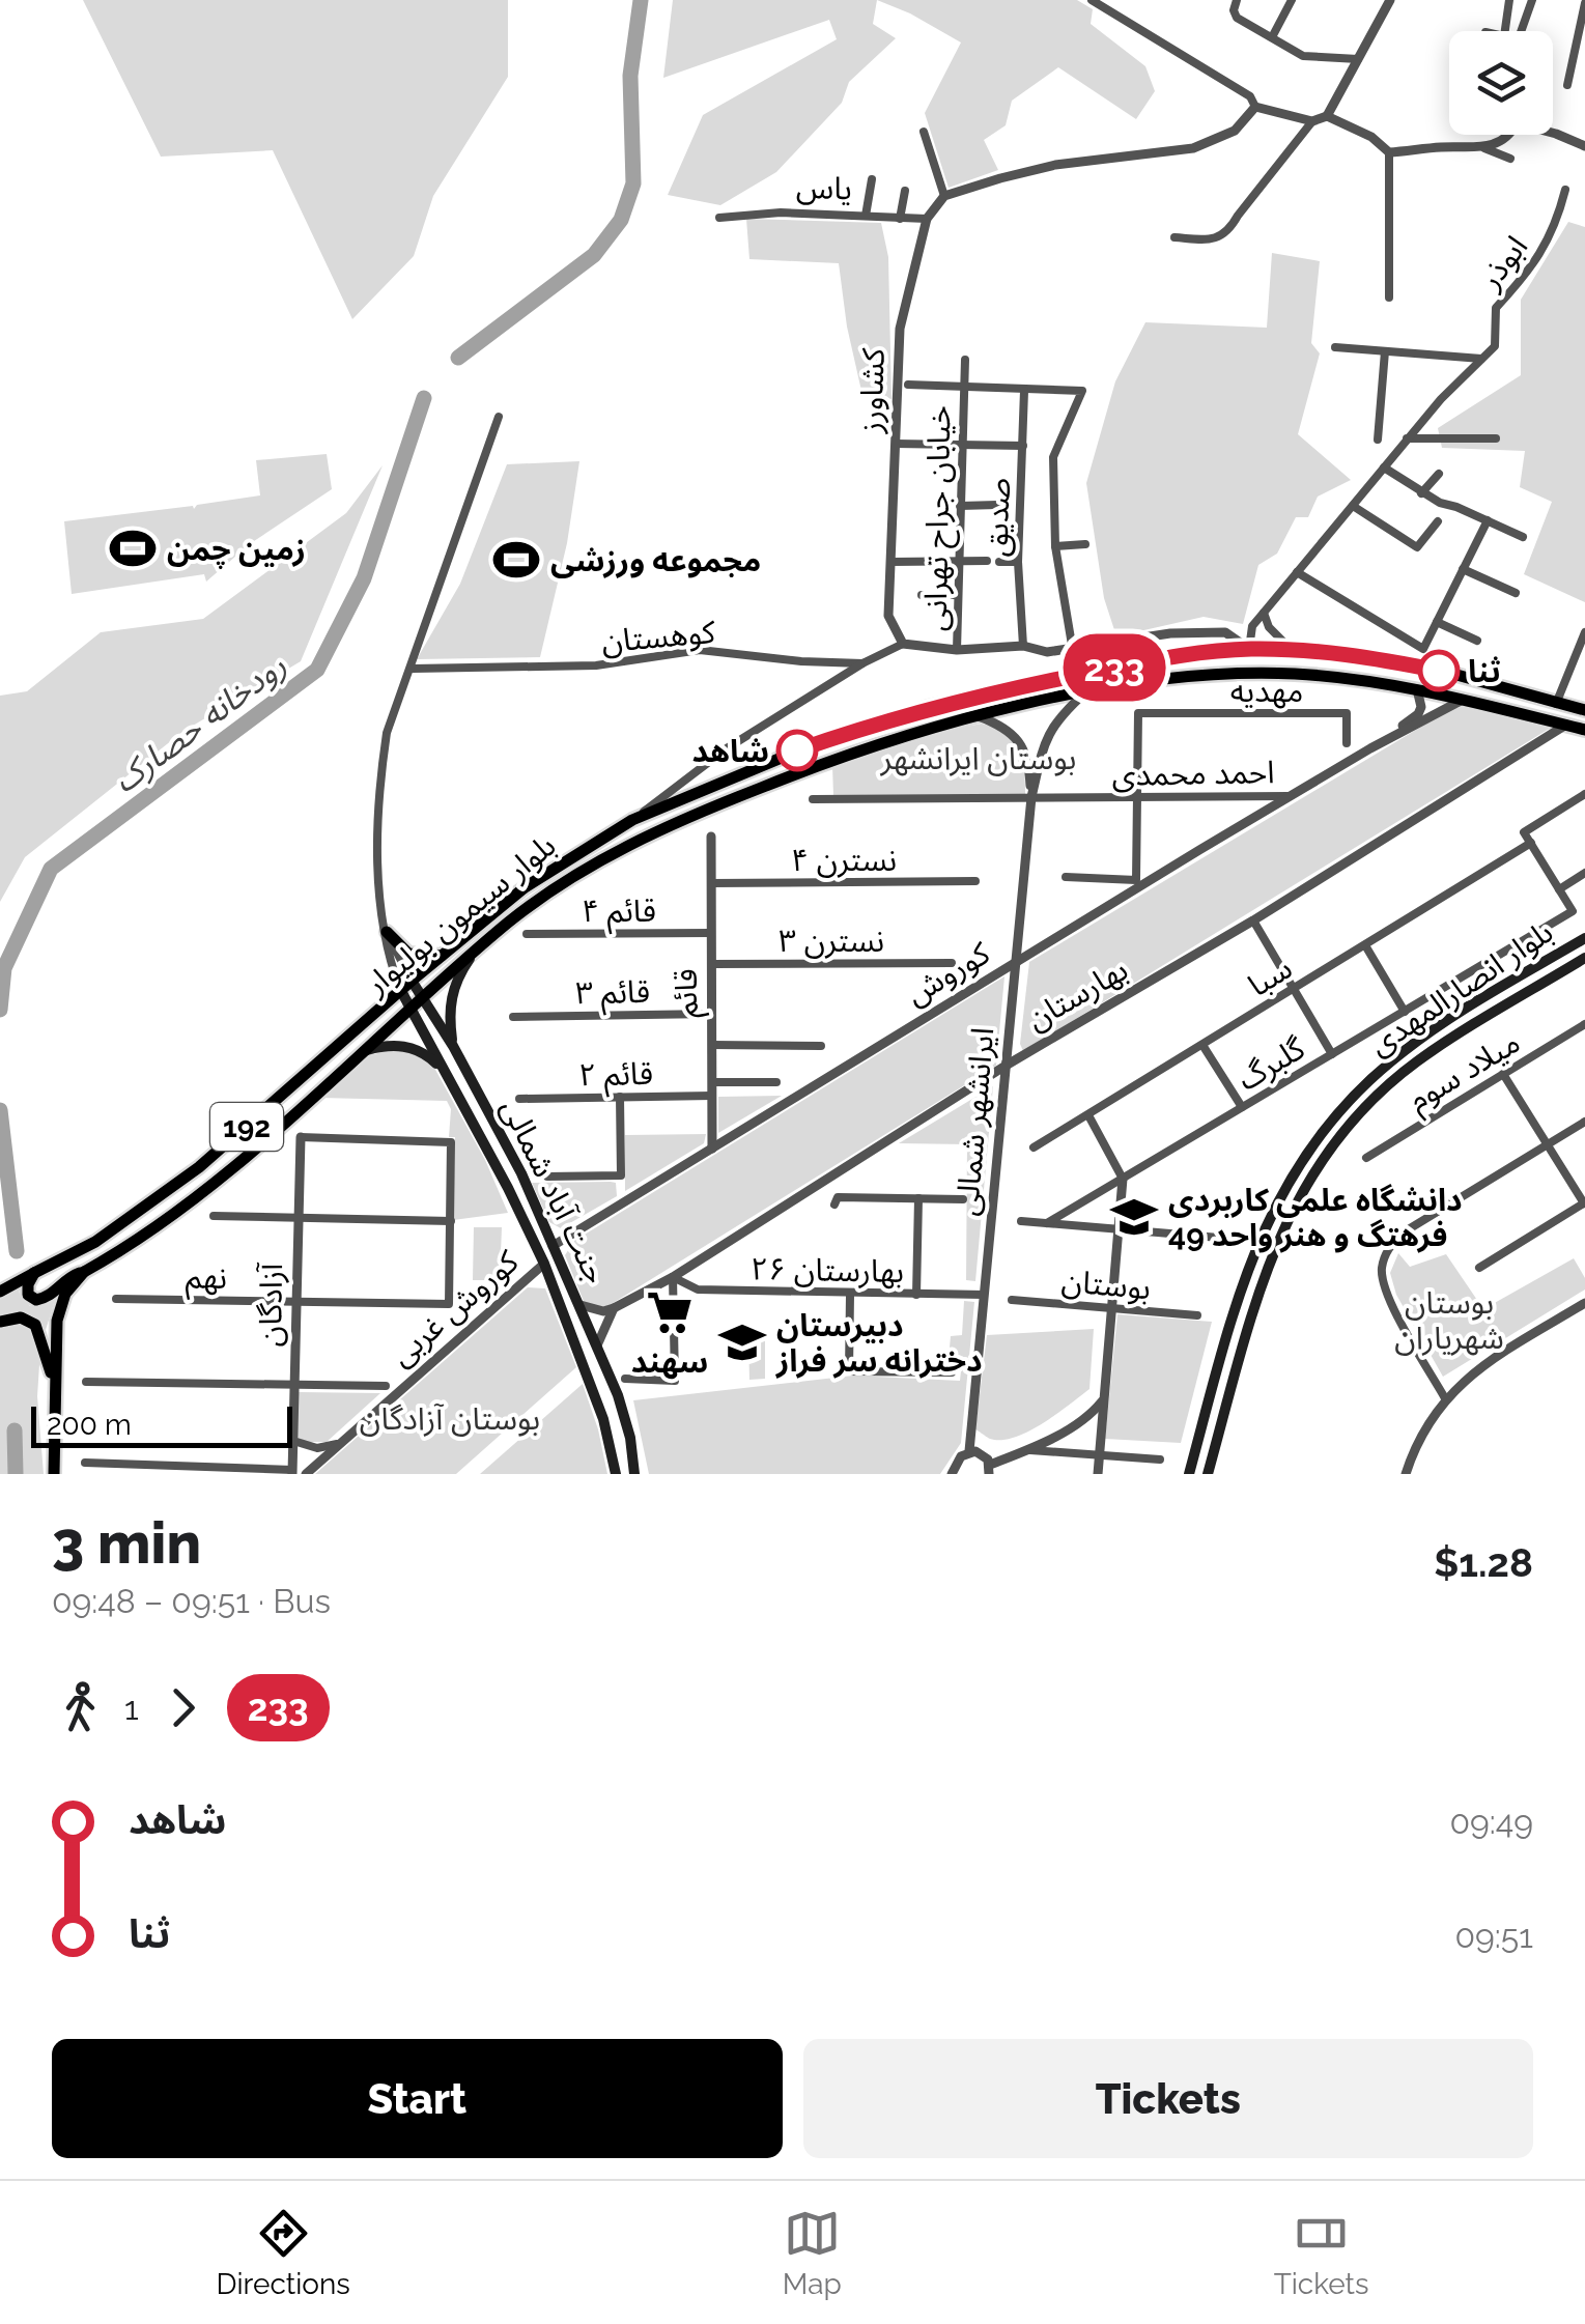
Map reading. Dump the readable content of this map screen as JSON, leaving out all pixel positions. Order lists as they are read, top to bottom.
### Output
{
  "streets": {
    "main road": [
      "بلوار سیمون بولیوار",
      "بلوار انصارالمهدی",
      "192",
      "جنت آباد شمالی"
    ],
    "street": [
      "یاس",
      "ابوذر",
      "کشاورز",
      "صدیق",
      "خیابان جراح تهرانی",
      "کوهستان",
      "مهدیه",
      "احمد محمدی",
      "نسترن ۴",
      "قائم ۴",
      "نسترن ۳",
      "کوروش",
      "سبا",
      "قائم ۳",
      "قائم",
      "بهارستان",
      "گلبرگ",
      "میلاد سوم",
      "قائم ۲",
      "ایرانشهر شمالی",
      "بهارستان ۲۶",
      "نهم",
      "بوستان",
      "آزادگان",
      "کوروش غربی"
    ]
  },
  "crossings": [
    ["یاس", "کشاورز"],
    ["کشاورز", "کوهستان"],
    ["کوهستان", "جنت آباد شمالی"],
    ["مهدیه", "احمد محمدی"],
    ["احمد محمدی", "کوروش"],
    ["احمد محمدی", "ایرانشهر شمالی"],
    ["نسترن ۴", "قائم"],
    ["قائم ۴", "قائم"],
    ["بلوار سیمون بولیوار", "بهارستان"],
    ["بلوار سیمون بولیوار", "جنت آباد شمالی"],
    ["نسترن ۳", "قائم"],
    ["کوروش", "قائم"],
    ["کوروش", "ایرانشهر شمالی"],
    ["کوروش", "جنت آباد شمالی"],
    ["قائم ۳", "قائم"],
    ["قائم", "قائم ۲"],
    ["بهارستان", "ایرانشهر شمالی"],
    ["بهارستان", "بهارستان ۲۶"],
    ["ایرانشهر شمالی", "بهارستان ۲۶"],
    ["جنت آباد شمالی", "کوروش غربی"],
    ["نهم", "آزادگان"]
  ],
  "water": ["رودخانه حصارک"],
  "parks": ["بوستان ایرانشهر", "بوستان شهریاران", "بوستان آزادگان"],
  "places": {
    "sports": ["زمین چمن", "مجموعه ورزشی"],
    "other": ["ثنا", "شاهد"],
    "school or university": ["دانشگاه علمی کاربردی فرهتگ و هنر واحد 49", "دبیرستان دخترانه سر فراز"],
    "supermarket": ["سهند"]
  },
  "lines": ["bus line 233"],
  "scale_bar": "200 m",
  "page": {
    "on_map": "233",
    "scale": "200 m",
    "heading": ["3 min", "09:48 – 09:51 · Bus", "$1.28"],
    "legs": ["1", "233"],
    "list": [
      {
        "name": "شاهد",
        "value": "09:49"
      },
      {
        "name": "ثنا",
        "value": "09:51"
      }
    ],
    "buttons": ["Start", "Tickets"],
    "tabs": ["Directions", "Map", "Tickets"]
  }
}
